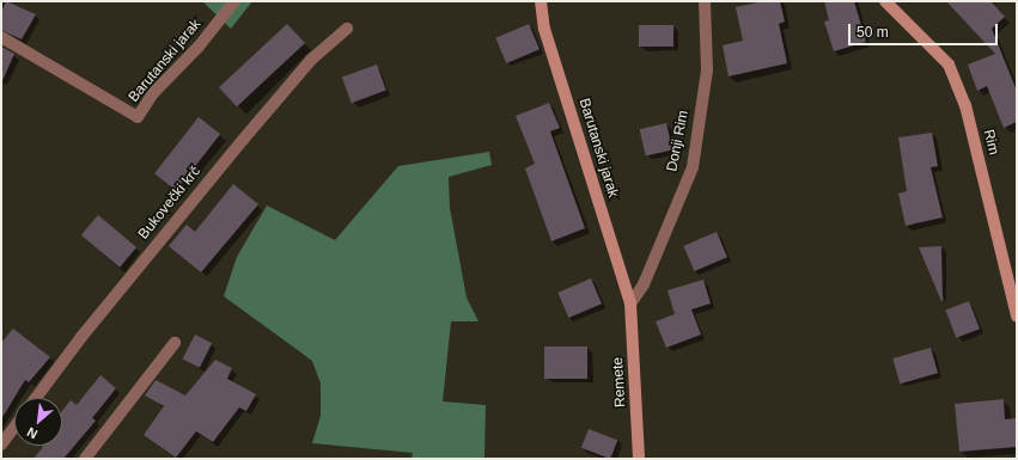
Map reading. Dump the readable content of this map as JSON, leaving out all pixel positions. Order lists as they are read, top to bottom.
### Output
{
  "streets": {
    "street": [
      "Barutanski jarak",
      "Donji Rim",
      "Rim",
      "Bukovečki krč",
      "Remete"
    ]
  },
  "crossings": [
    ["Barutanski jarak", "Donji Rim"],
    ["Barutanski jarak", "Remete"],
    ["Donji Rim", "Remete"]
  ],
  "scale_bar": "50 m",
  "north": "bottom left"
}
